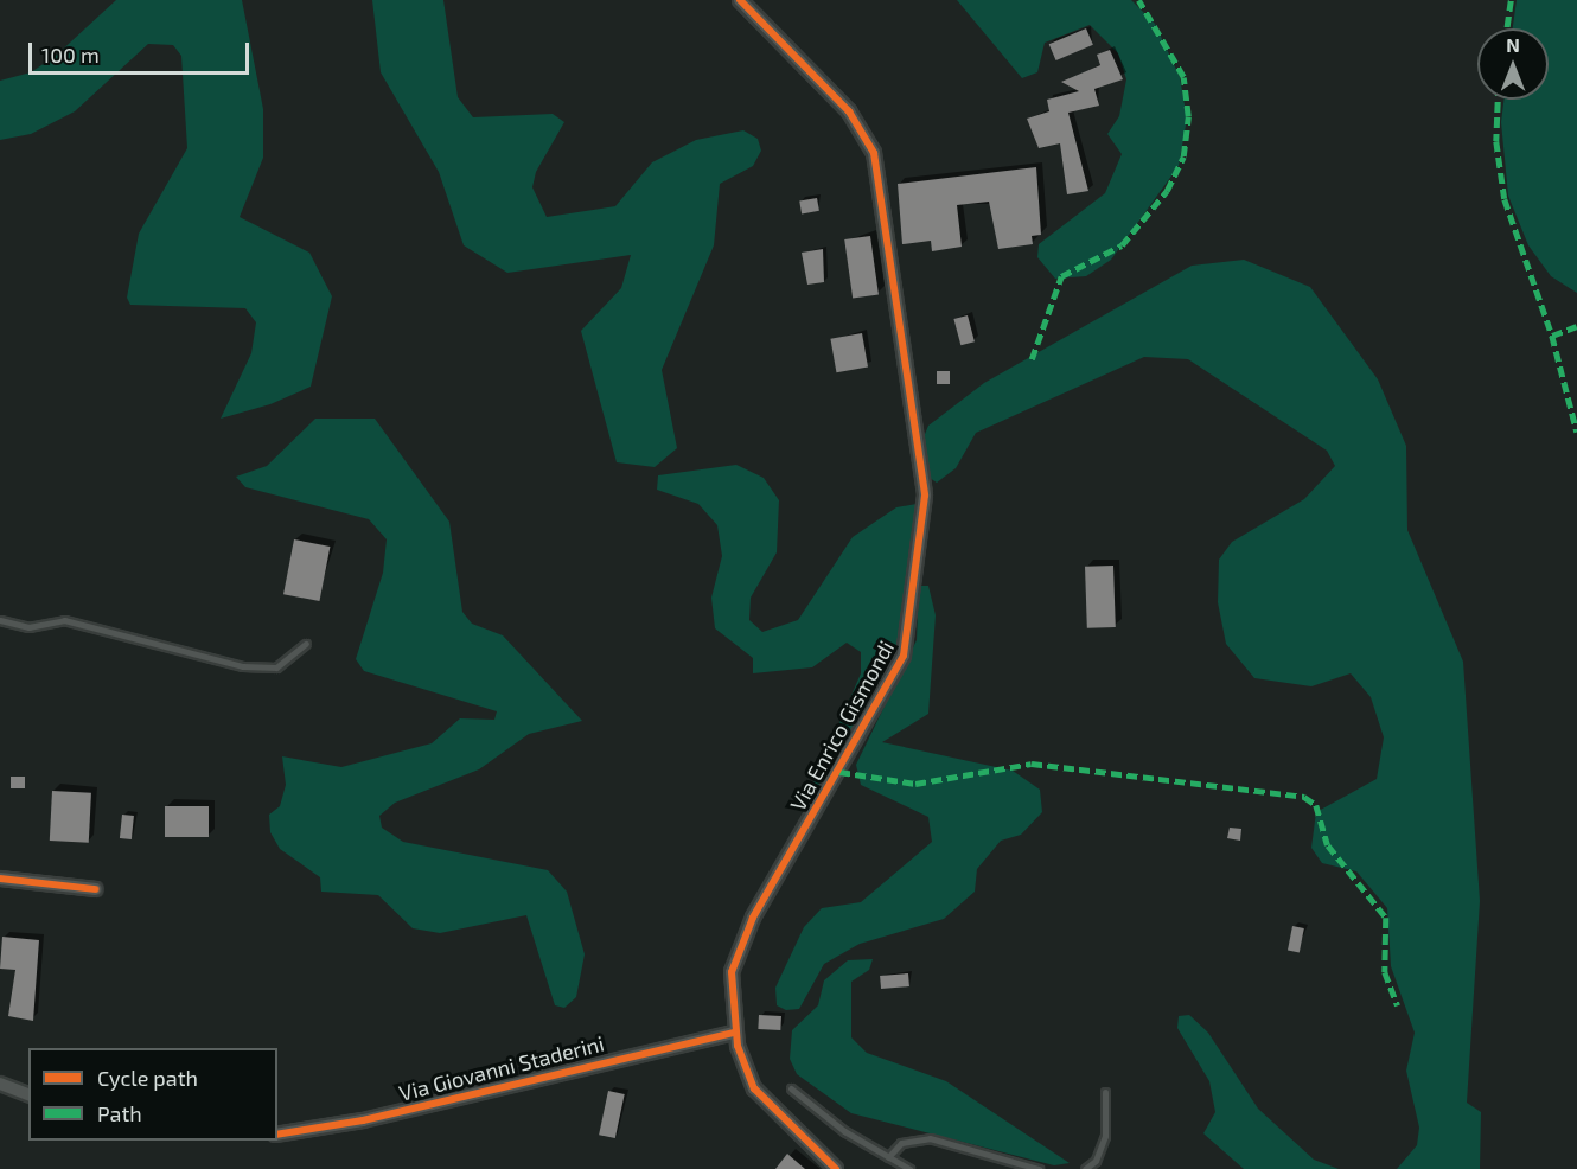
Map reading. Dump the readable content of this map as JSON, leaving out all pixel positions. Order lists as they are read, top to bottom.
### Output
{
  "streets": {
    "street": ["Via Enrico Gismondi", "Via Giovanni Staderini"]
  },
  "crossings": [
    ["Via Enrico Gismondi", "Via Giovanni Staderini"]
  ],
  "legend": ["Cycle path", "Path"],
  "scale_bar": "100 m",
  "north": "top"
}
